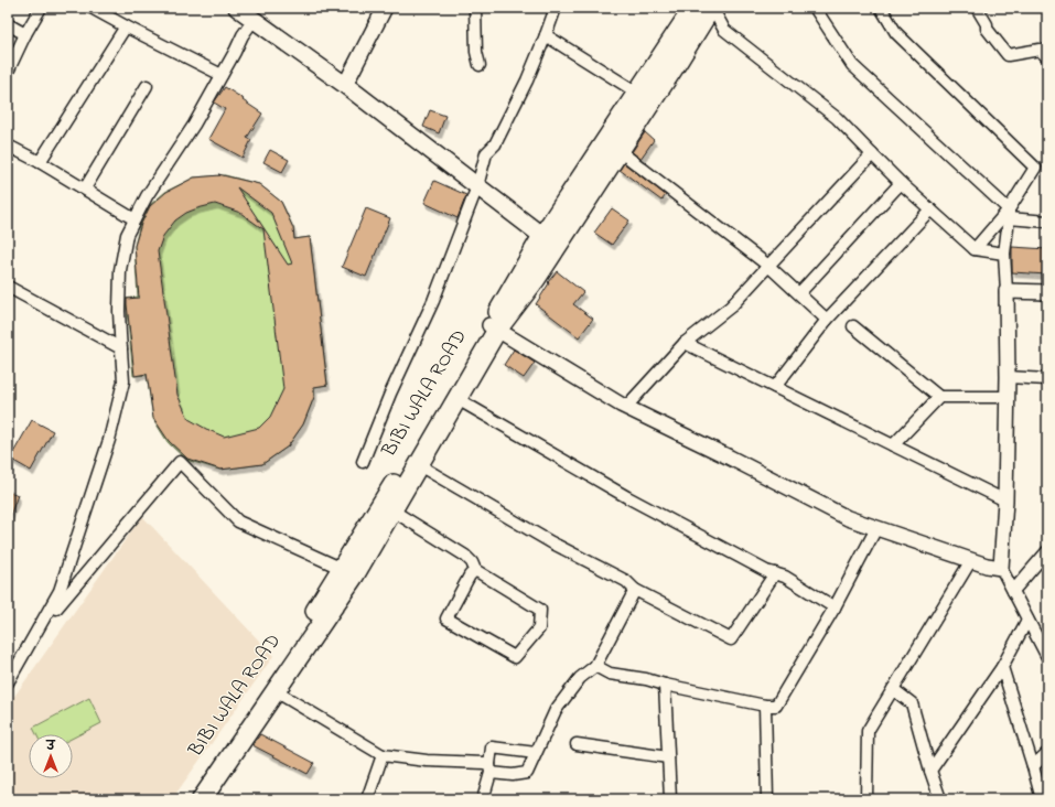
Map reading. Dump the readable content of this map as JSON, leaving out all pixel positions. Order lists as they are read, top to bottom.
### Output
{
  "streets": {
    "highway": ["BIBI WALA ROAD"]
  },
  "north": "top"
}
